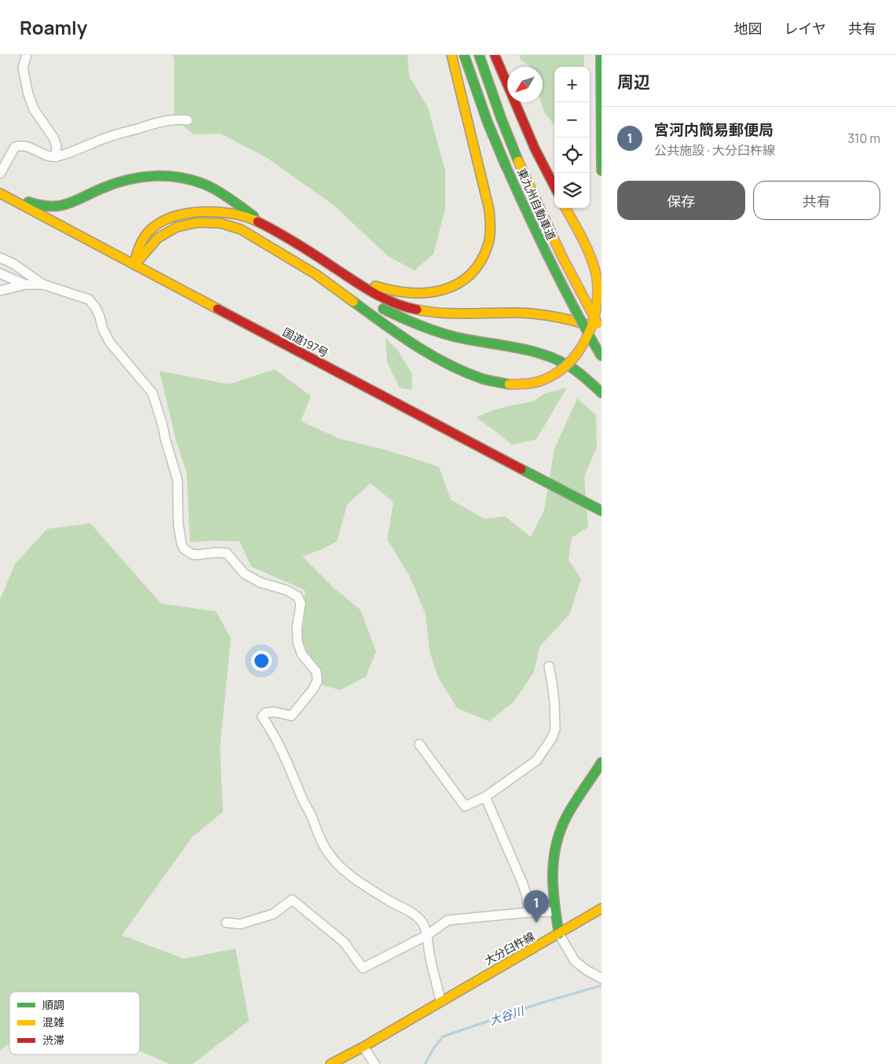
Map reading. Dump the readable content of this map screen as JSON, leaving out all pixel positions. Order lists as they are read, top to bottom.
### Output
{
  "streets": {
    "main road": ["東九州自動車道", "国道197号", "大分臼杵線"]
  },
  "water": ["大谷川"],
  "legend": ["順調", "混雑", "渋滞"],
  "north": "bottom left",
  "page": {
    "header": "Roamly",
    "nav": ["地図", "レイヤ", "共有"],
    "heading": "周辺",
    "map_buttons": ["+", "−"],
    "list": [
      {
        "mark": "1",
        "name": "宮河内簡易郵便局",
        "note": "公共施設 · 大分臼杵線",
        "value": "310 m"
      }
    ],
    "buttons": ["保存", "共有"],
    "pins": "1"
  }
}
